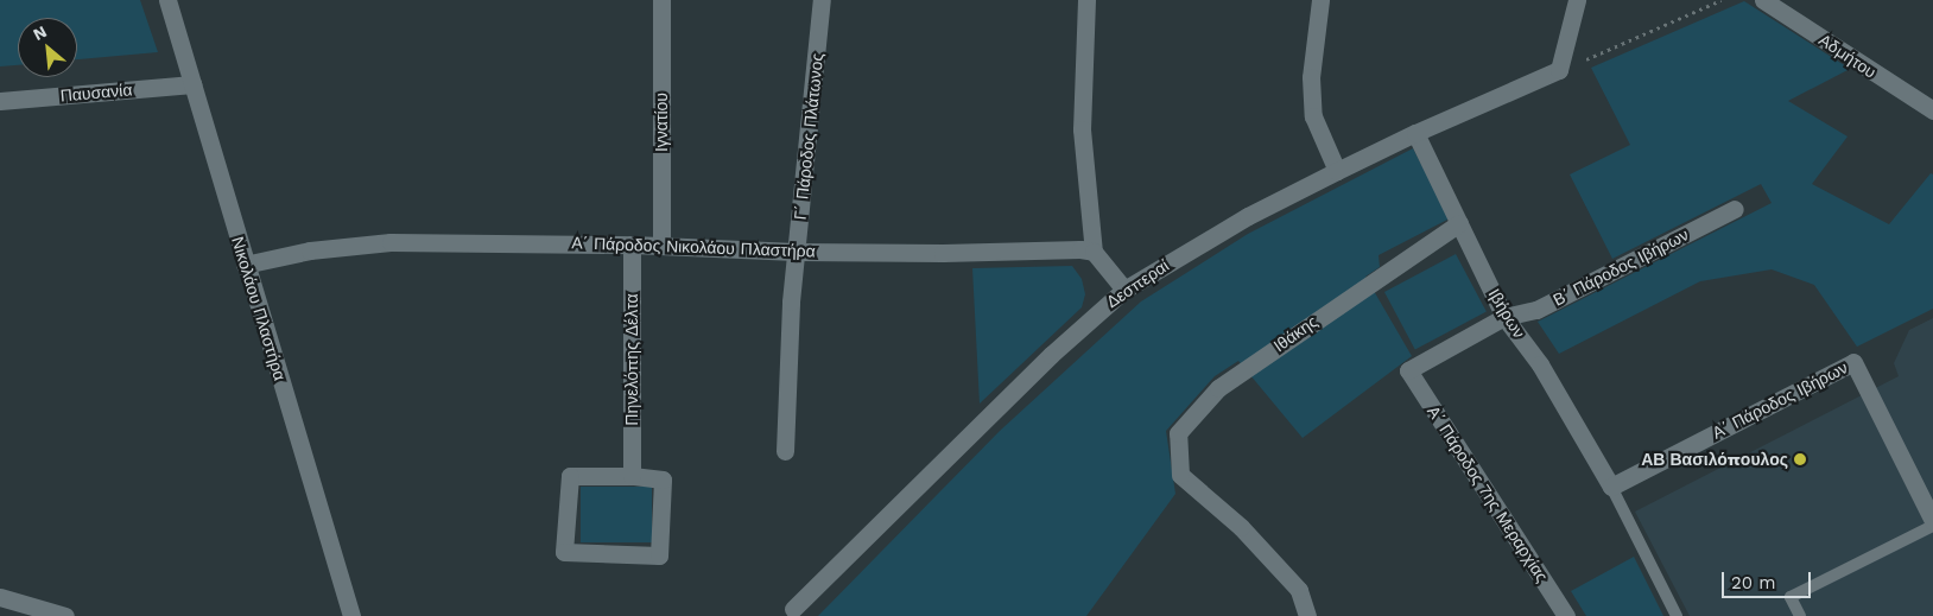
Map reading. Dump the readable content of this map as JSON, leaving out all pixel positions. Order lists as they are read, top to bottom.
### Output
{
  "streets": {
    "street": [
      "Αδμήτου",
      "Παυσανία",
      "Ιγνατίου",
      "Γ΄ Πάροδος Πλάτωνος",
      "Α΄ Πάροδος Νικολάου Πλαστήρα",
      "Β΄ Πάροδος Ιβήρων",
      "Δεσπεραί",
      "Νικολάου Πλαστήρα",
      "Ιβήρων",
      "Ιθάκης",
      "Πηνελόπης Δέλτα",
      "Α΄ Πάροδος Ιβήρων",
      "Α΄ Πάροδος 7ης Μεραρχίας"
    ]
  },
  "crossings": [
    ["Παυσανία", "Νικολάου Πλαστήρα"],
    ["Ιγνατίου", "Α΄ Πάροδος Νικολάου Πλαστήρα"],
    ["Γ΄ Πάροδος Πλάτωνος", "Α΄ Πάροδος Νικολάου Πλαστήρα"],
    ["Α΄ Πάροδος Νικολάου Πλαστήρα", "Νικολάου Πλαστήρα"],
    ["Α΄ Πάροδος Νικολάου Πλαστήρα", "Πηνελόπης Δέλτα"],
    ["Β΄ Πάροδος Ιβήρων", "Ιβήρων"],
    ["Β΄ Πάροδος Ιβήρων", "Α΄ Πάροδος 7ης Μεραρχίας"],
    ["Δεσπεραί", "Ιβήρων"],
    ["Ιβήρων", "Ιθάκης"],
    ["Ιβήρων", "Α΄ Πάροδος Ιβήρων"]
  ],
  "places": ["ΑΒ Βασιλόπουλος"],
  "scale_bar": "20 m",
  "north": "top left"
}
